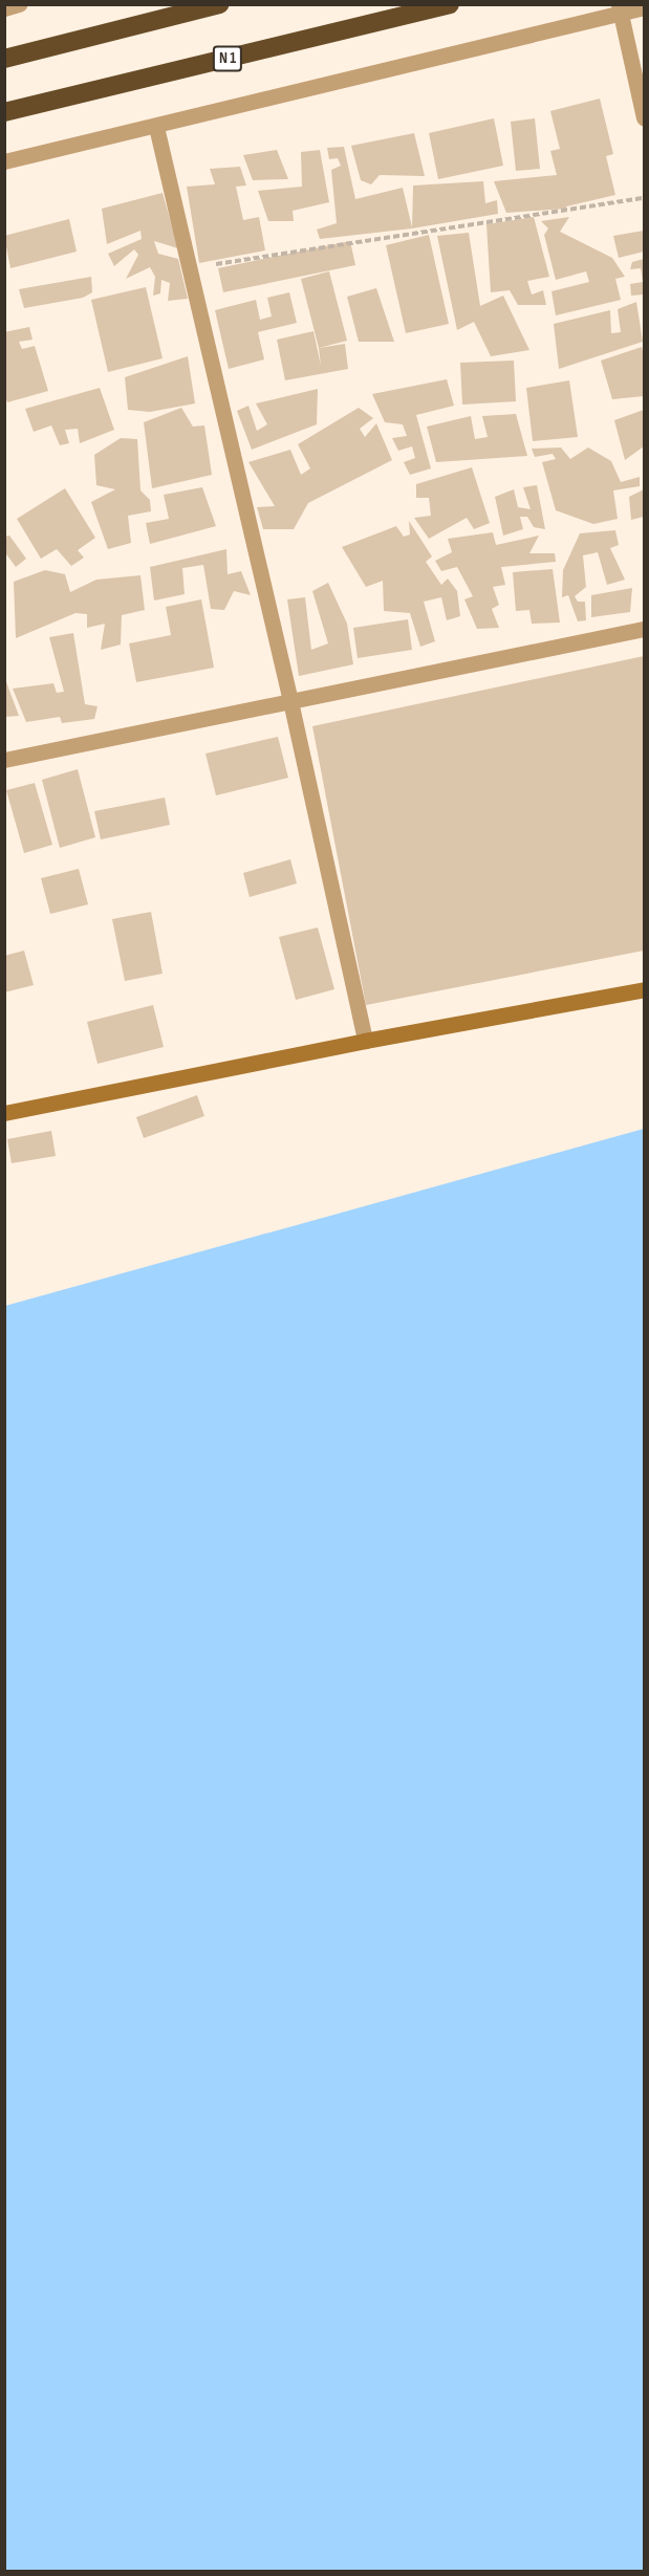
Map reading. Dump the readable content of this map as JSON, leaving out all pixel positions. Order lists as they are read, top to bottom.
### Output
{
  "streets": {
    "highway": ["N 1"]
  }
}
